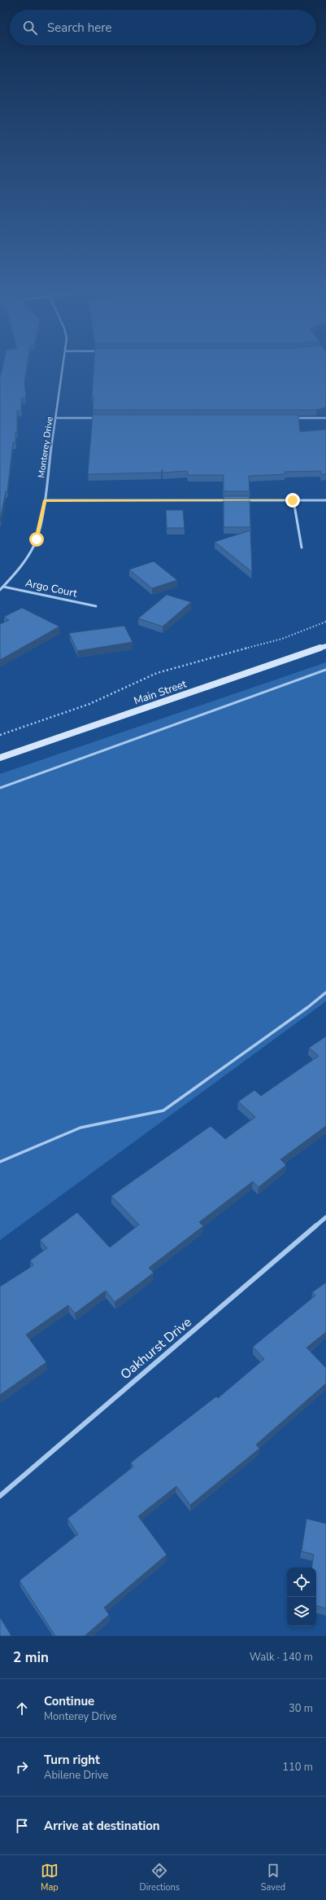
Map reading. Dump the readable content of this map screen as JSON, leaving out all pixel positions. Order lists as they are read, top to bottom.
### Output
{
  "streets": {
    "main road": ["Main Street"],
    "street": ["Monterey Drive", "Argo Court", "Oakhurst Drive"]
  },
  "crossings": [
    ["Monterey Drive", "Argo Court"]
  ],
  "page": {
    "search": "Search here",
    "heading": ["2 min", "Walk · 140 m"],
    "list": [
      ["Continue", "Monterey Drive", "30 m"],
      ["Turn right", "Abilene Drive", "110 m"],
      "Arrive at destination"
    ],
    "nav": ["Map", "Directions", "Saved"]
  }
}
